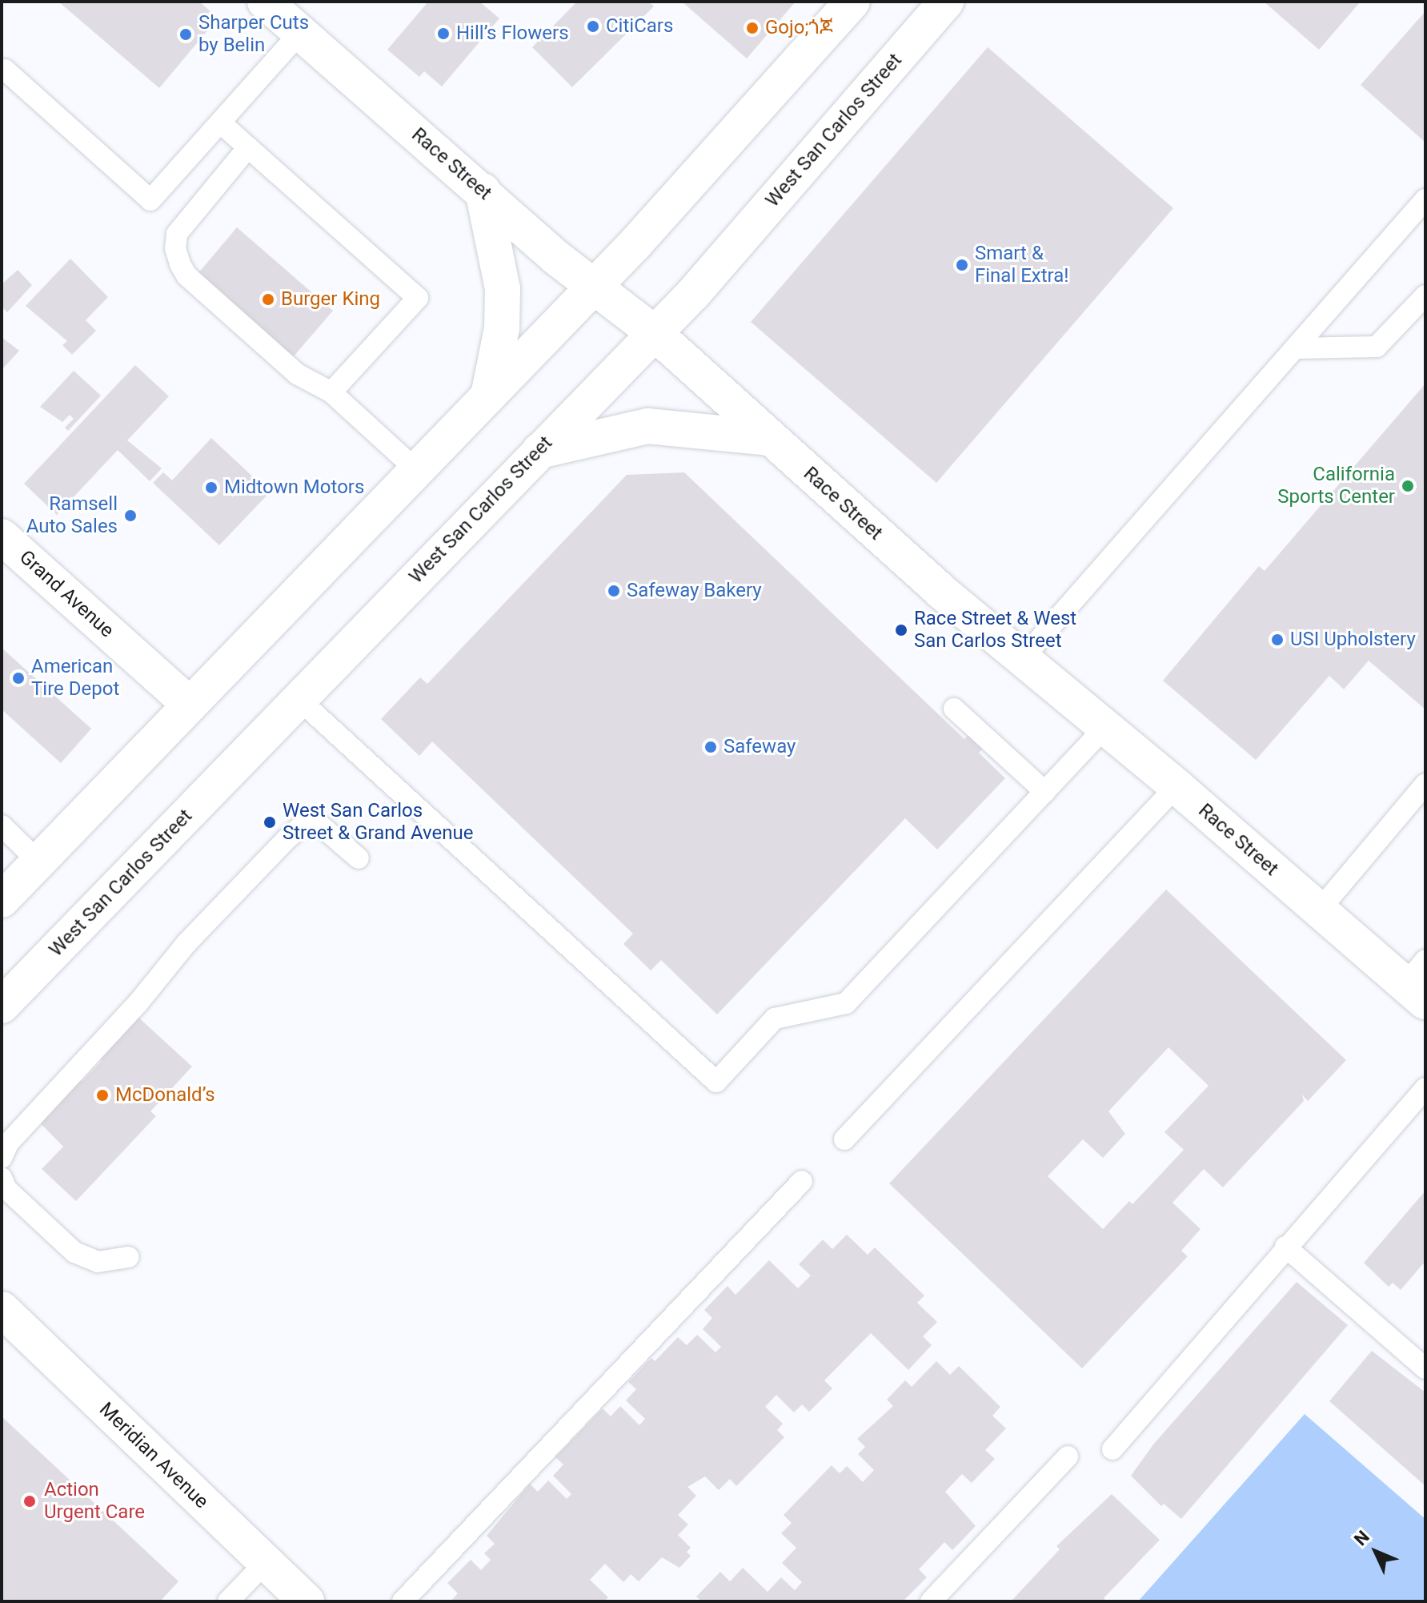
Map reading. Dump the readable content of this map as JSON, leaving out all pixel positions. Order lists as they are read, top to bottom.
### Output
{
  "streets": {
    "main road": [
      "West San Carlos Street",
      "Race Street",
      "Grand Avenue",
      "Meridian Avenue"
    ]
  },
  "crossings": [
    ["West San Carlos Street", "Race Street"]
  ],
  "places": [
    "CitiCars",
    "Gojo;ጎጆ",
    "Hill’s Flowers",
    "Sharper Cuts by Belin",
    "Smart & Final Extra!",
    "Burger King",
    "California Sports Center",
    "Midtown Motors",
    "Ramsell Auto Sales",
    "Safeway Bakery",
    "Race Street & West San Carlos Street",
    "USI Upholstery",
    "American Tire Depot",
    "Safeway",
    "West San Carlos Street & Grand Avenue",
    "McDonald’s",
    "Action Urgent Care"
  ],
  "north": "top left"
}
